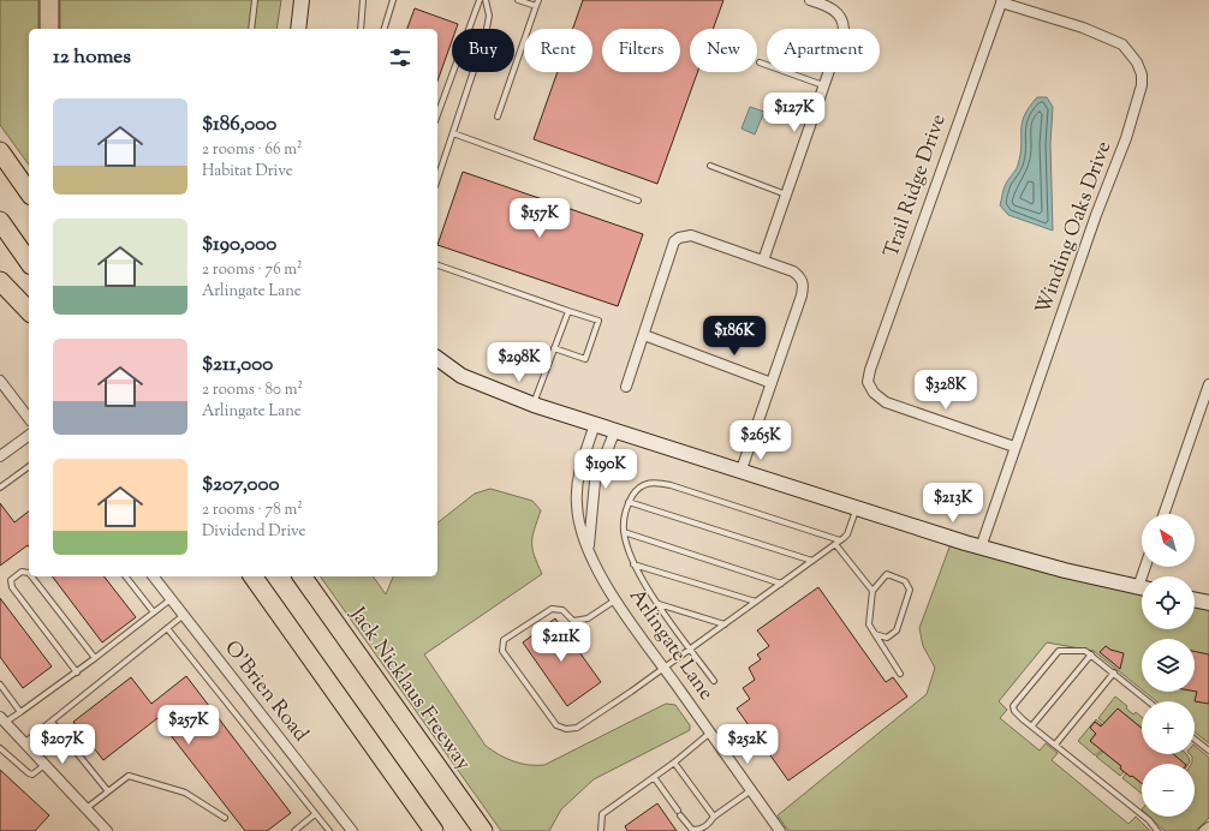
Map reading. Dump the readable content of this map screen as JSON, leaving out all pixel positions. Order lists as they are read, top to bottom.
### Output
{
  "streets": {
    "highway": ["Jack Nicklaus Freeway"],
    "street": [
      "Trail Ridge Drive",
      "Winding Oaks Drive",
      "Arlingate Lane",
      "O'Brien Road"
    ]
  },
  "crossings": [
    ["Trail Ridge Drive", "Winding Oaks Drive"]
  ],
  "north": "top left",
  "page": {
    "chip": [
      "Buy",
      "Rent",
      "Filters",
      "New",
      "Apartment"
    ],
    "heading": "12 homes",
    "list": [
      {
        "name": "$186,000",
        "note": "2 rooms · 66 m² · Habitat Drive"
      },
      {
        "name": "$190,000",
        "note": "2 rooms · 76 m² · Arlingate Lane"
      },
      {
        "name": "$211,000",
        "note": "2 rooms · 80 m² · Arlingate Lane"
      },
      {
        "name": "$207,000",
        "note": "2 rooms · 78 m² · Dividend Drive"
      }
    ],
    "price": [
      "$127K",
      "$157K",
      "$186K",
      "$298K",
      "$328K",
      "$265K",
      "$190K",
      "$213K",
      "$211K",
      "$257K",
      "$207K",
      "$252K"
    ],
    "map_buttons": ["+", "−"]
  }
}
